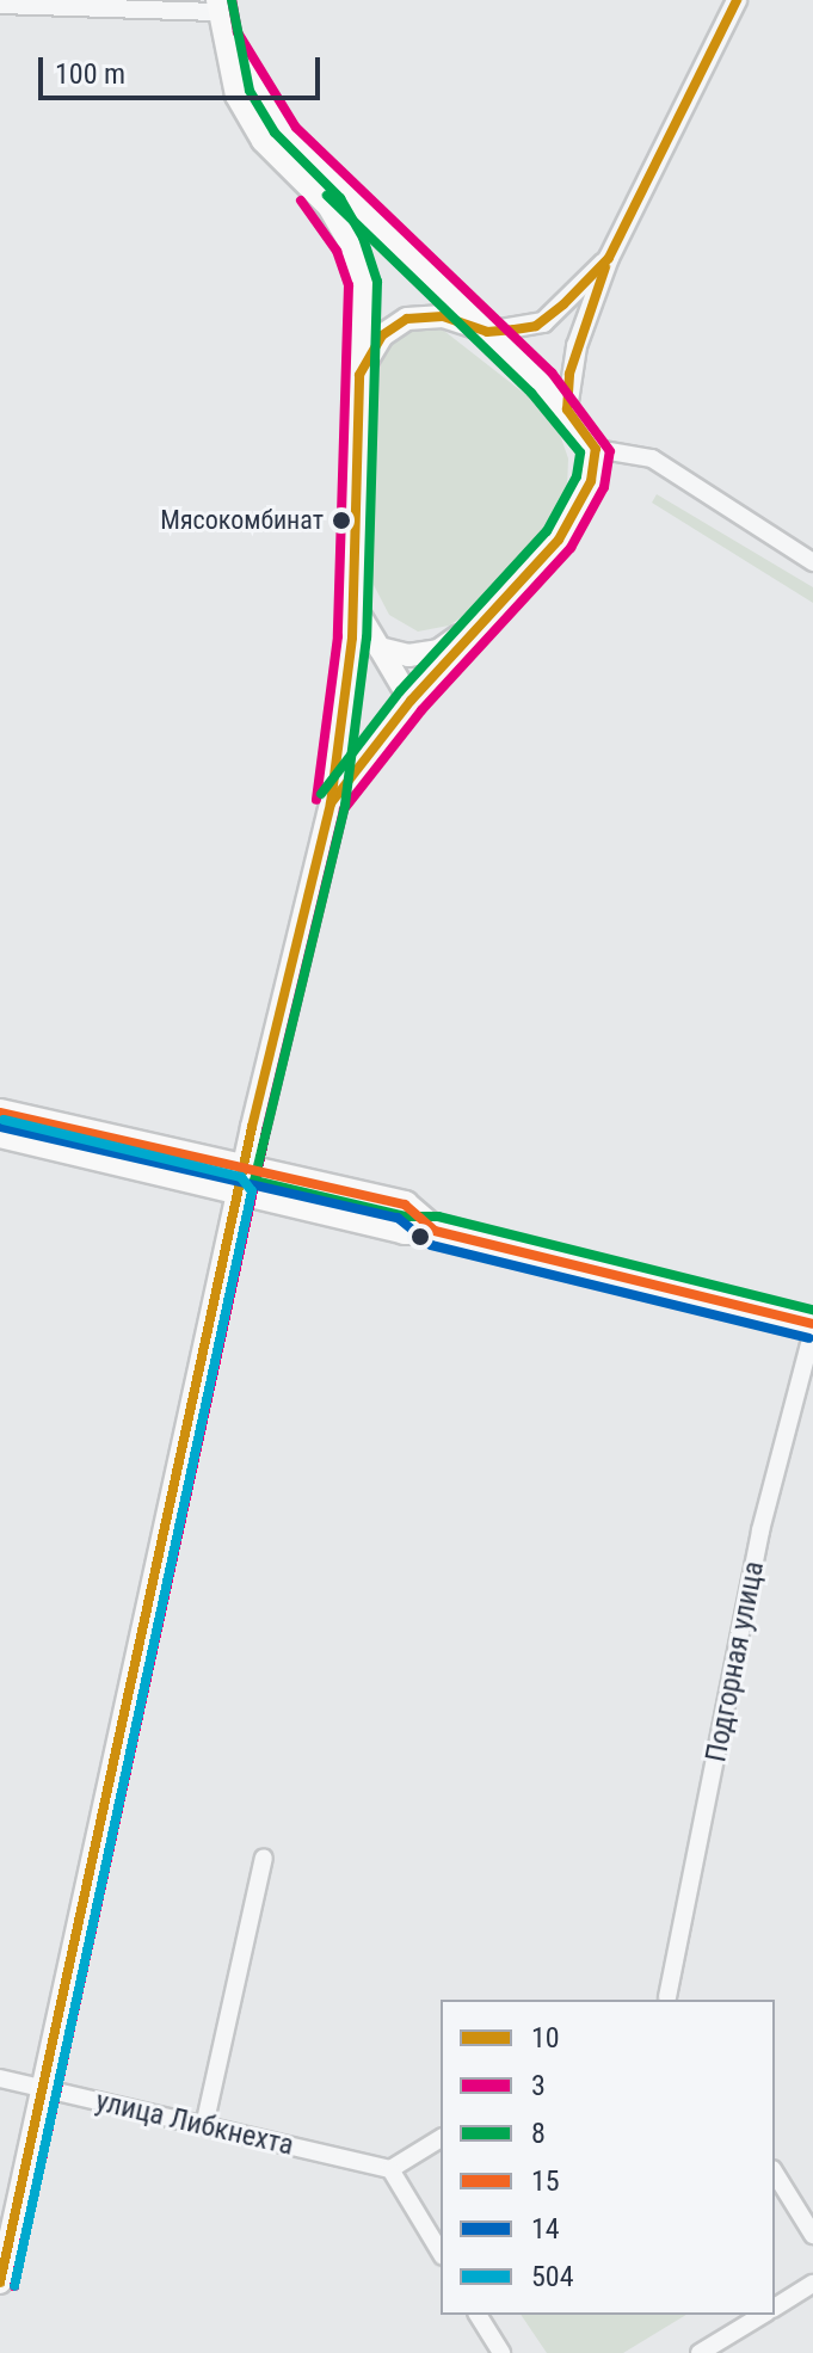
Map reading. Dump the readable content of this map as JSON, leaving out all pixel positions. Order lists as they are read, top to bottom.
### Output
{
  "streets": {
    "street": ["Подгорная улица", "улица Либкнехта"]
  },
  "places": ["Мясокомбинат"],
  "lines": [
    "transit line 10",
    "transit line 3",
    "transit line 8",
    "transit line 15",
    "transit line 504",
    "transit line 14"
  ],
  "legend": [
    "10",
    "3",
    "8",
    "15",
    "14",
    "504"
  ],
  "scale_bar": "100 m"
}
